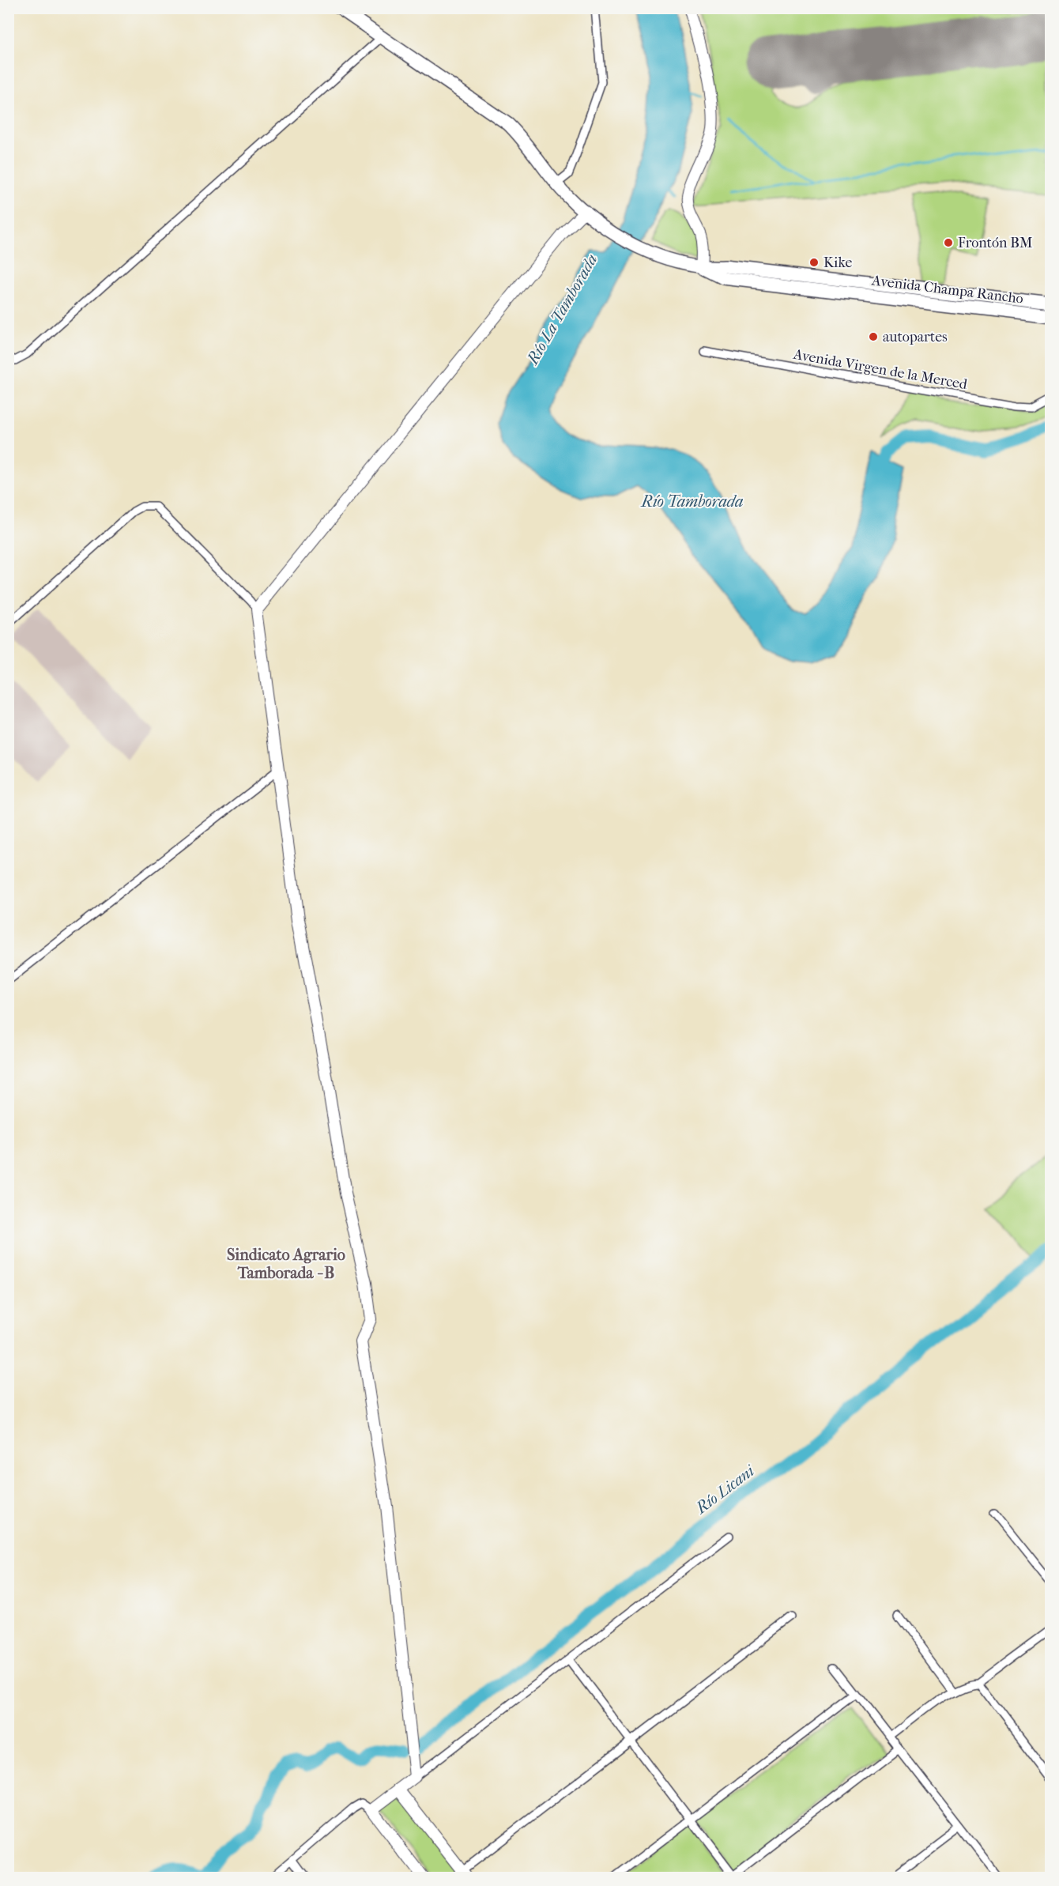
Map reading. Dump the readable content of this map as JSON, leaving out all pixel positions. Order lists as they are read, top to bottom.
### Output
{
  "streets": {
    "main road": ["Avenida Champa Rancho"],
    "street": ["Avenida Virgen de la Merced"]
  },
  "districts": ["Sindicato Agrario Tamborada - B"],
  "water": ["Río La Tamborada", "Río Tamborada", "Río Licani"],
  "places": ["Frontón BM", "Kike", "autopartes"]
}
